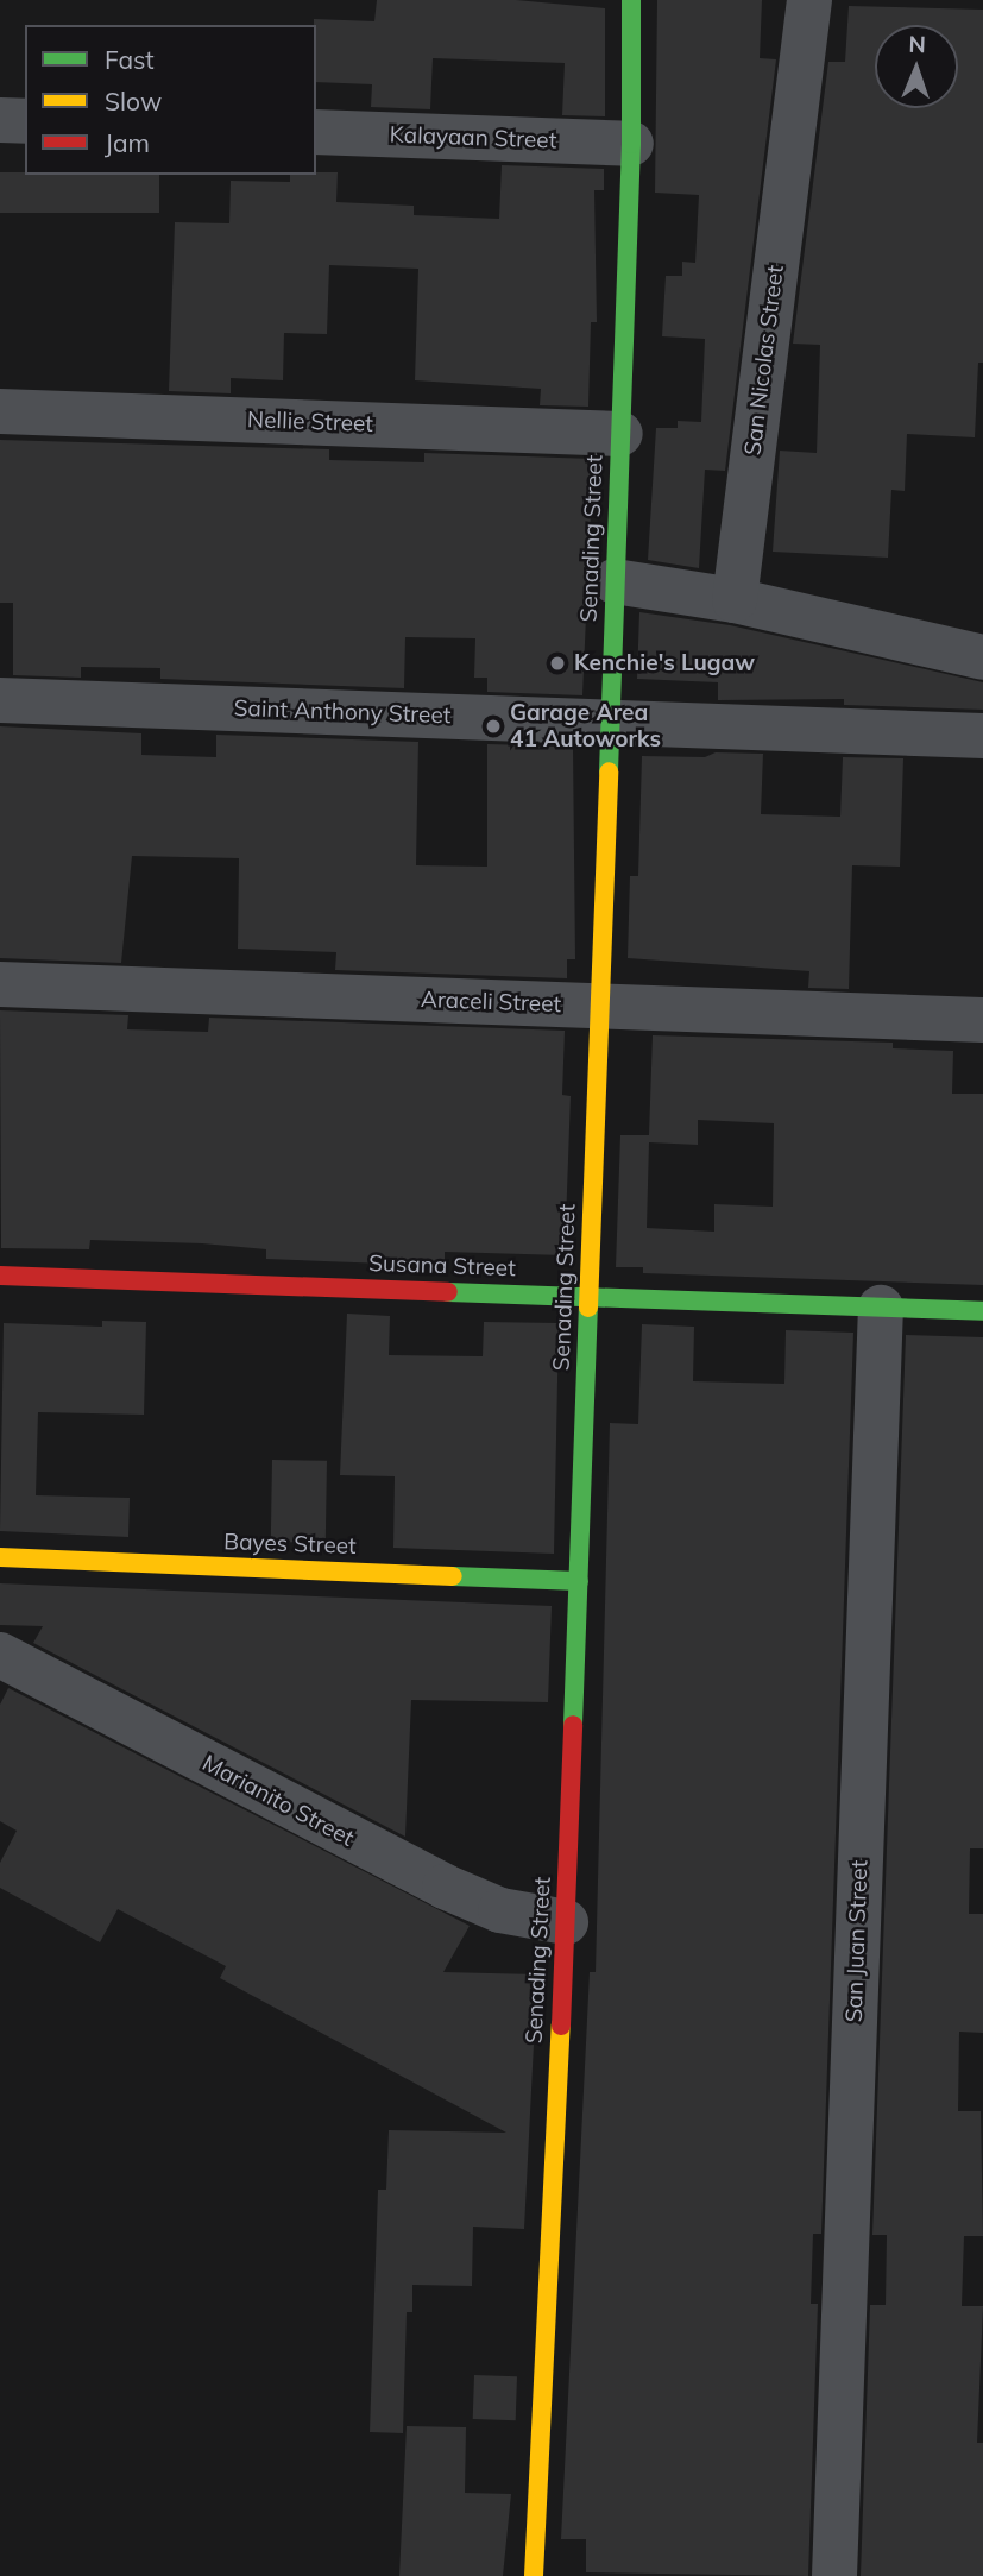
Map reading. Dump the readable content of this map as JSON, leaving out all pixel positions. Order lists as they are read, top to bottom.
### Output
{
  "streets": {
    "street": [
      "Kalayaan Street",
      "San Nicolas Street",
      "Nellie Street",
      "Senading Street",
      "Saint Anthony Street",
      "Araceli Street",
      "Susana Street",
      "Bayes Street",
      "Marianito Street",
      "San Juan Street"
    ]
  },
  "crossings": [
    ["Kalayaan Street", "Senading Street"],
    ["Nellie Street", "Senading Street"],
    ["Senading Street", "Saint Anthony Street"],
    ["Senading Street", "Araceli Street"],
    ["Senading Street", "Susana Street"],
    ["Senading Street", "Bayes Street"],
    ["Senading Street", "Marianito Street"],
    ["Susana Street", "San Juan Street"]
  ],
  "places": ["Kenchie's Lugaw", "Garage Area 41 Autoworks"],
  "legend": ["Fast", "Slow", "Jam"],
  "north": "top"
}
